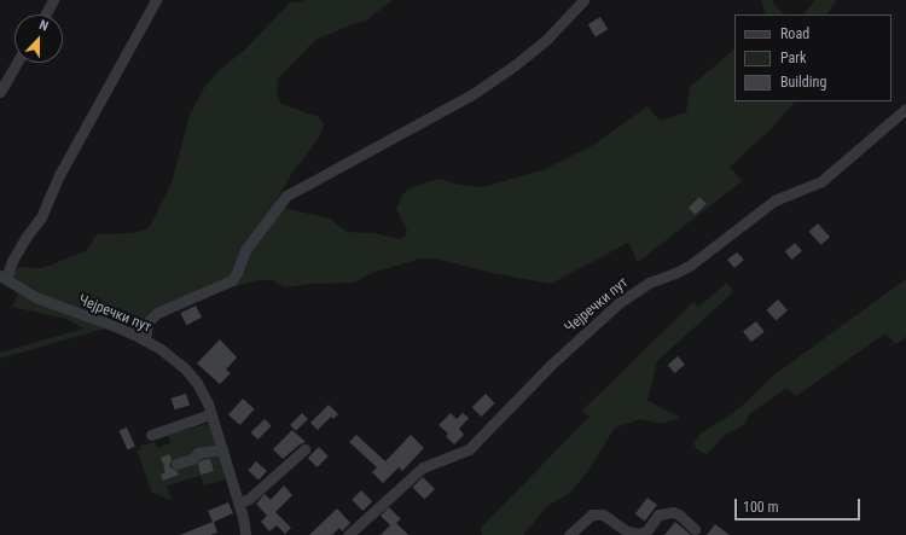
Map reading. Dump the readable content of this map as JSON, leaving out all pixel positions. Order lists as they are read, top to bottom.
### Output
{
  "streets": {
    "street": ["Чејречки пут"]
  },
  "legend": ["Road", "Park", "Building"],
  "scale_bar": "100 m",
  "north": "top"
}
